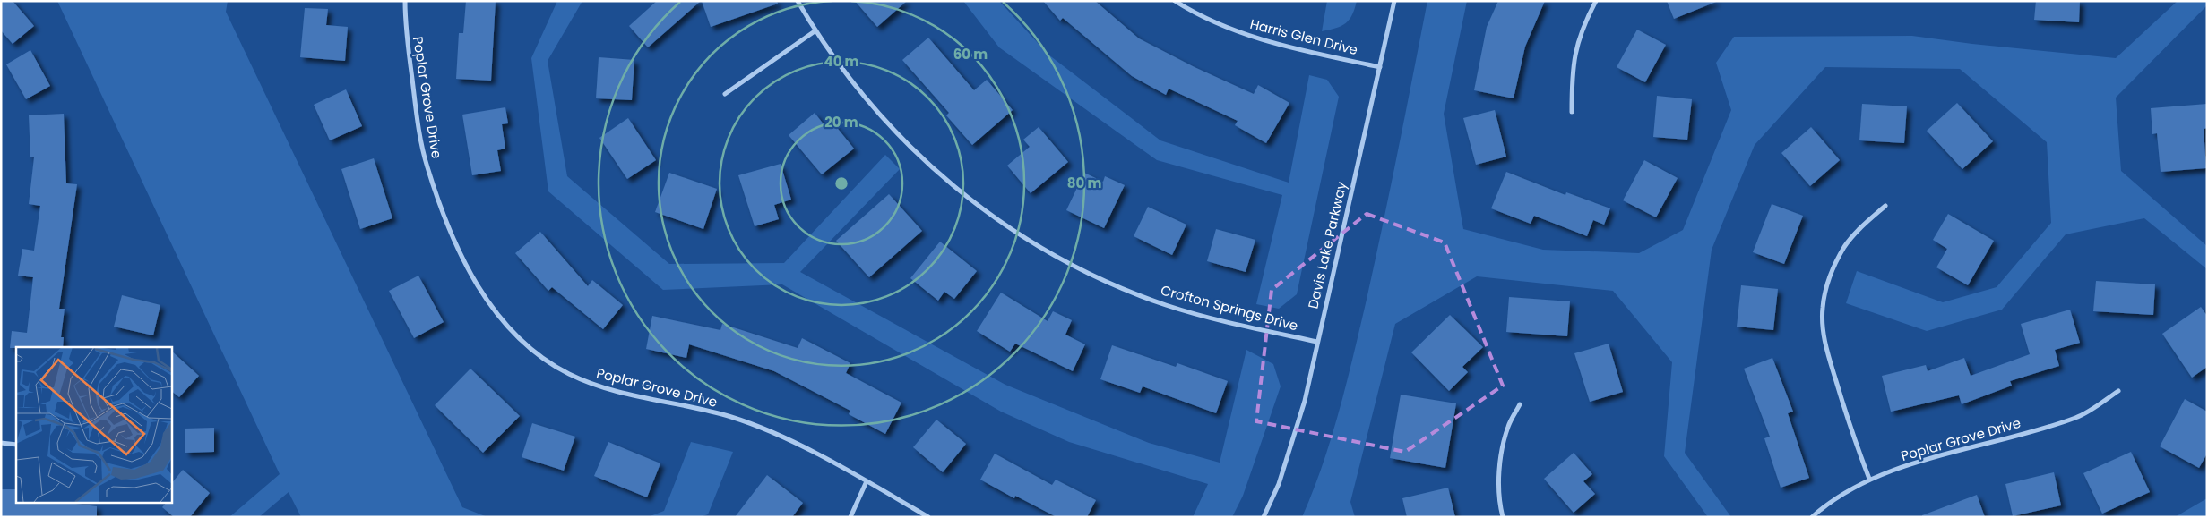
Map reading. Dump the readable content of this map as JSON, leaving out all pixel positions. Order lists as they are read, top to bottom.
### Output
{
  "streets": {
    "street": [
      "Harris Glen Drive",
      "Poplar Grove Drive",
      "Davis Lake Parkway",
      "Crofton Springs Drive"
    ]
  },
  "crossings": [
    ["Harris Glen Drive", "Davis Lake Parkway"],
    ["Davis Lake Parkway", "Crofton Springs Drive"]
  ],
  "rings": [
    "60 m",
    "40 m",
    "20 m",
    "80 m"
  ]
}
